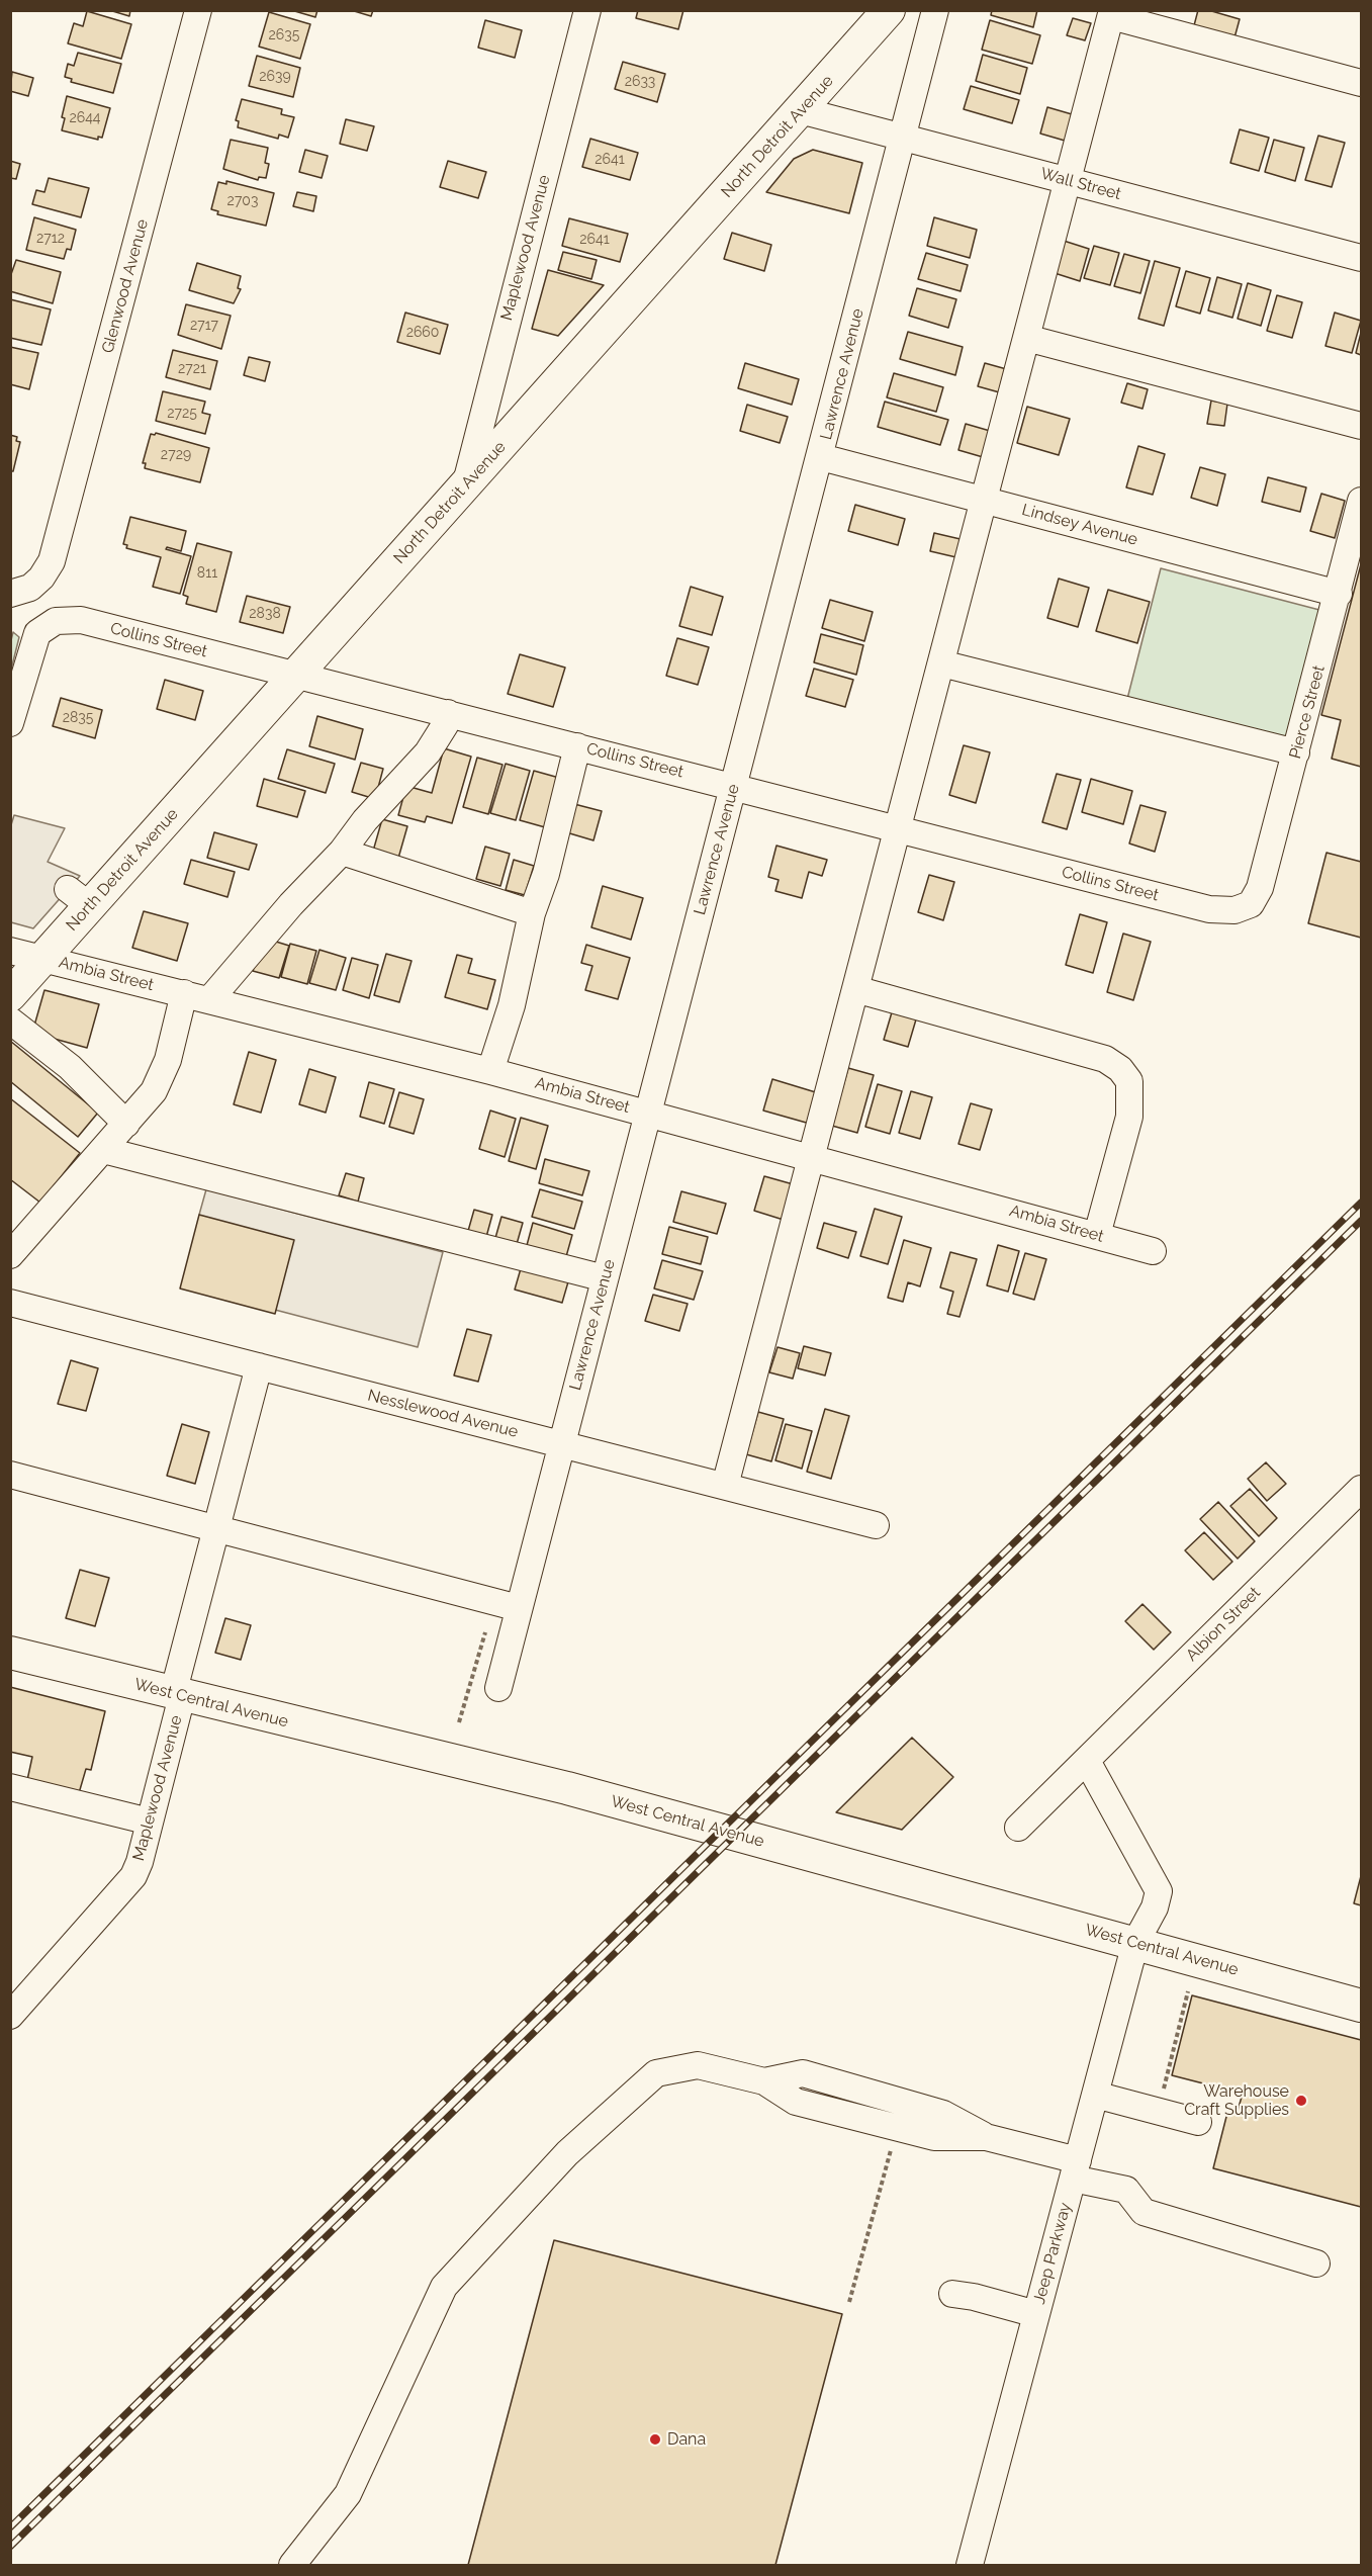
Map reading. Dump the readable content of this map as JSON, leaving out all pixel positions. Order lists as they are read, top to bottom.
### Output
{
  "streets": {
    "main road": ["North Detroit Avenue", "West Central Avenue"],
    "street": [
      "Wall Street",
      "Maplewood Avenue",
      "Glenwood Avenue",
      "Lawrence Avenue",
      "Lindsey Avenue",
      "Collins Street",
      "Pierce Street",
      "Ambia Street",
      "Nesslewood Avenue",
      "Albion Street",
      "Jeep Parkway"
    ]
  },
  "crossings": [
    ["North Detroit Avenue", "Wall Street"],
    ["North Detroit Avenue", "Maplewood Avenue"],
    ["North Detroit Avenue", "Collins Street"],
    ["North Detroit Avenue", "Ambia Street"],
    ["Wall Street", "Lawrence Avenue"],
    ["Maplewood Avenue", "Nesslewood Avenue"],
    ["Maplewood Avenue", "West Central Avenue"],
    ["Lawrence Avenue", "Lindsey Avenue"],
    ["Lawrence Avenue", "Collins Street"],
    ["Lawrence Avenue", "Ambia Street"],
    ["Lawrence Avenue", "Nesslewood Avenue"],
    ["Lindsey Avenue", "Pierce Street"],
    ["Collins Street", "Pierce Street"],
    ["West Central Avenue", "Jeep Parkway"]
  ],
  "places": ["Warehouse Craft Supplies", "Dana"],
  "house_numbers": [
    "2635",
    "2639",
    "2633",
    "2644",
    "2641",
    "2703",
    "2712",
    "2641",
    "2717",
    "2660",
    "2721",
    "2725",
    "2729",
    "811",
    "2838",
    "2835"
  ]
}
